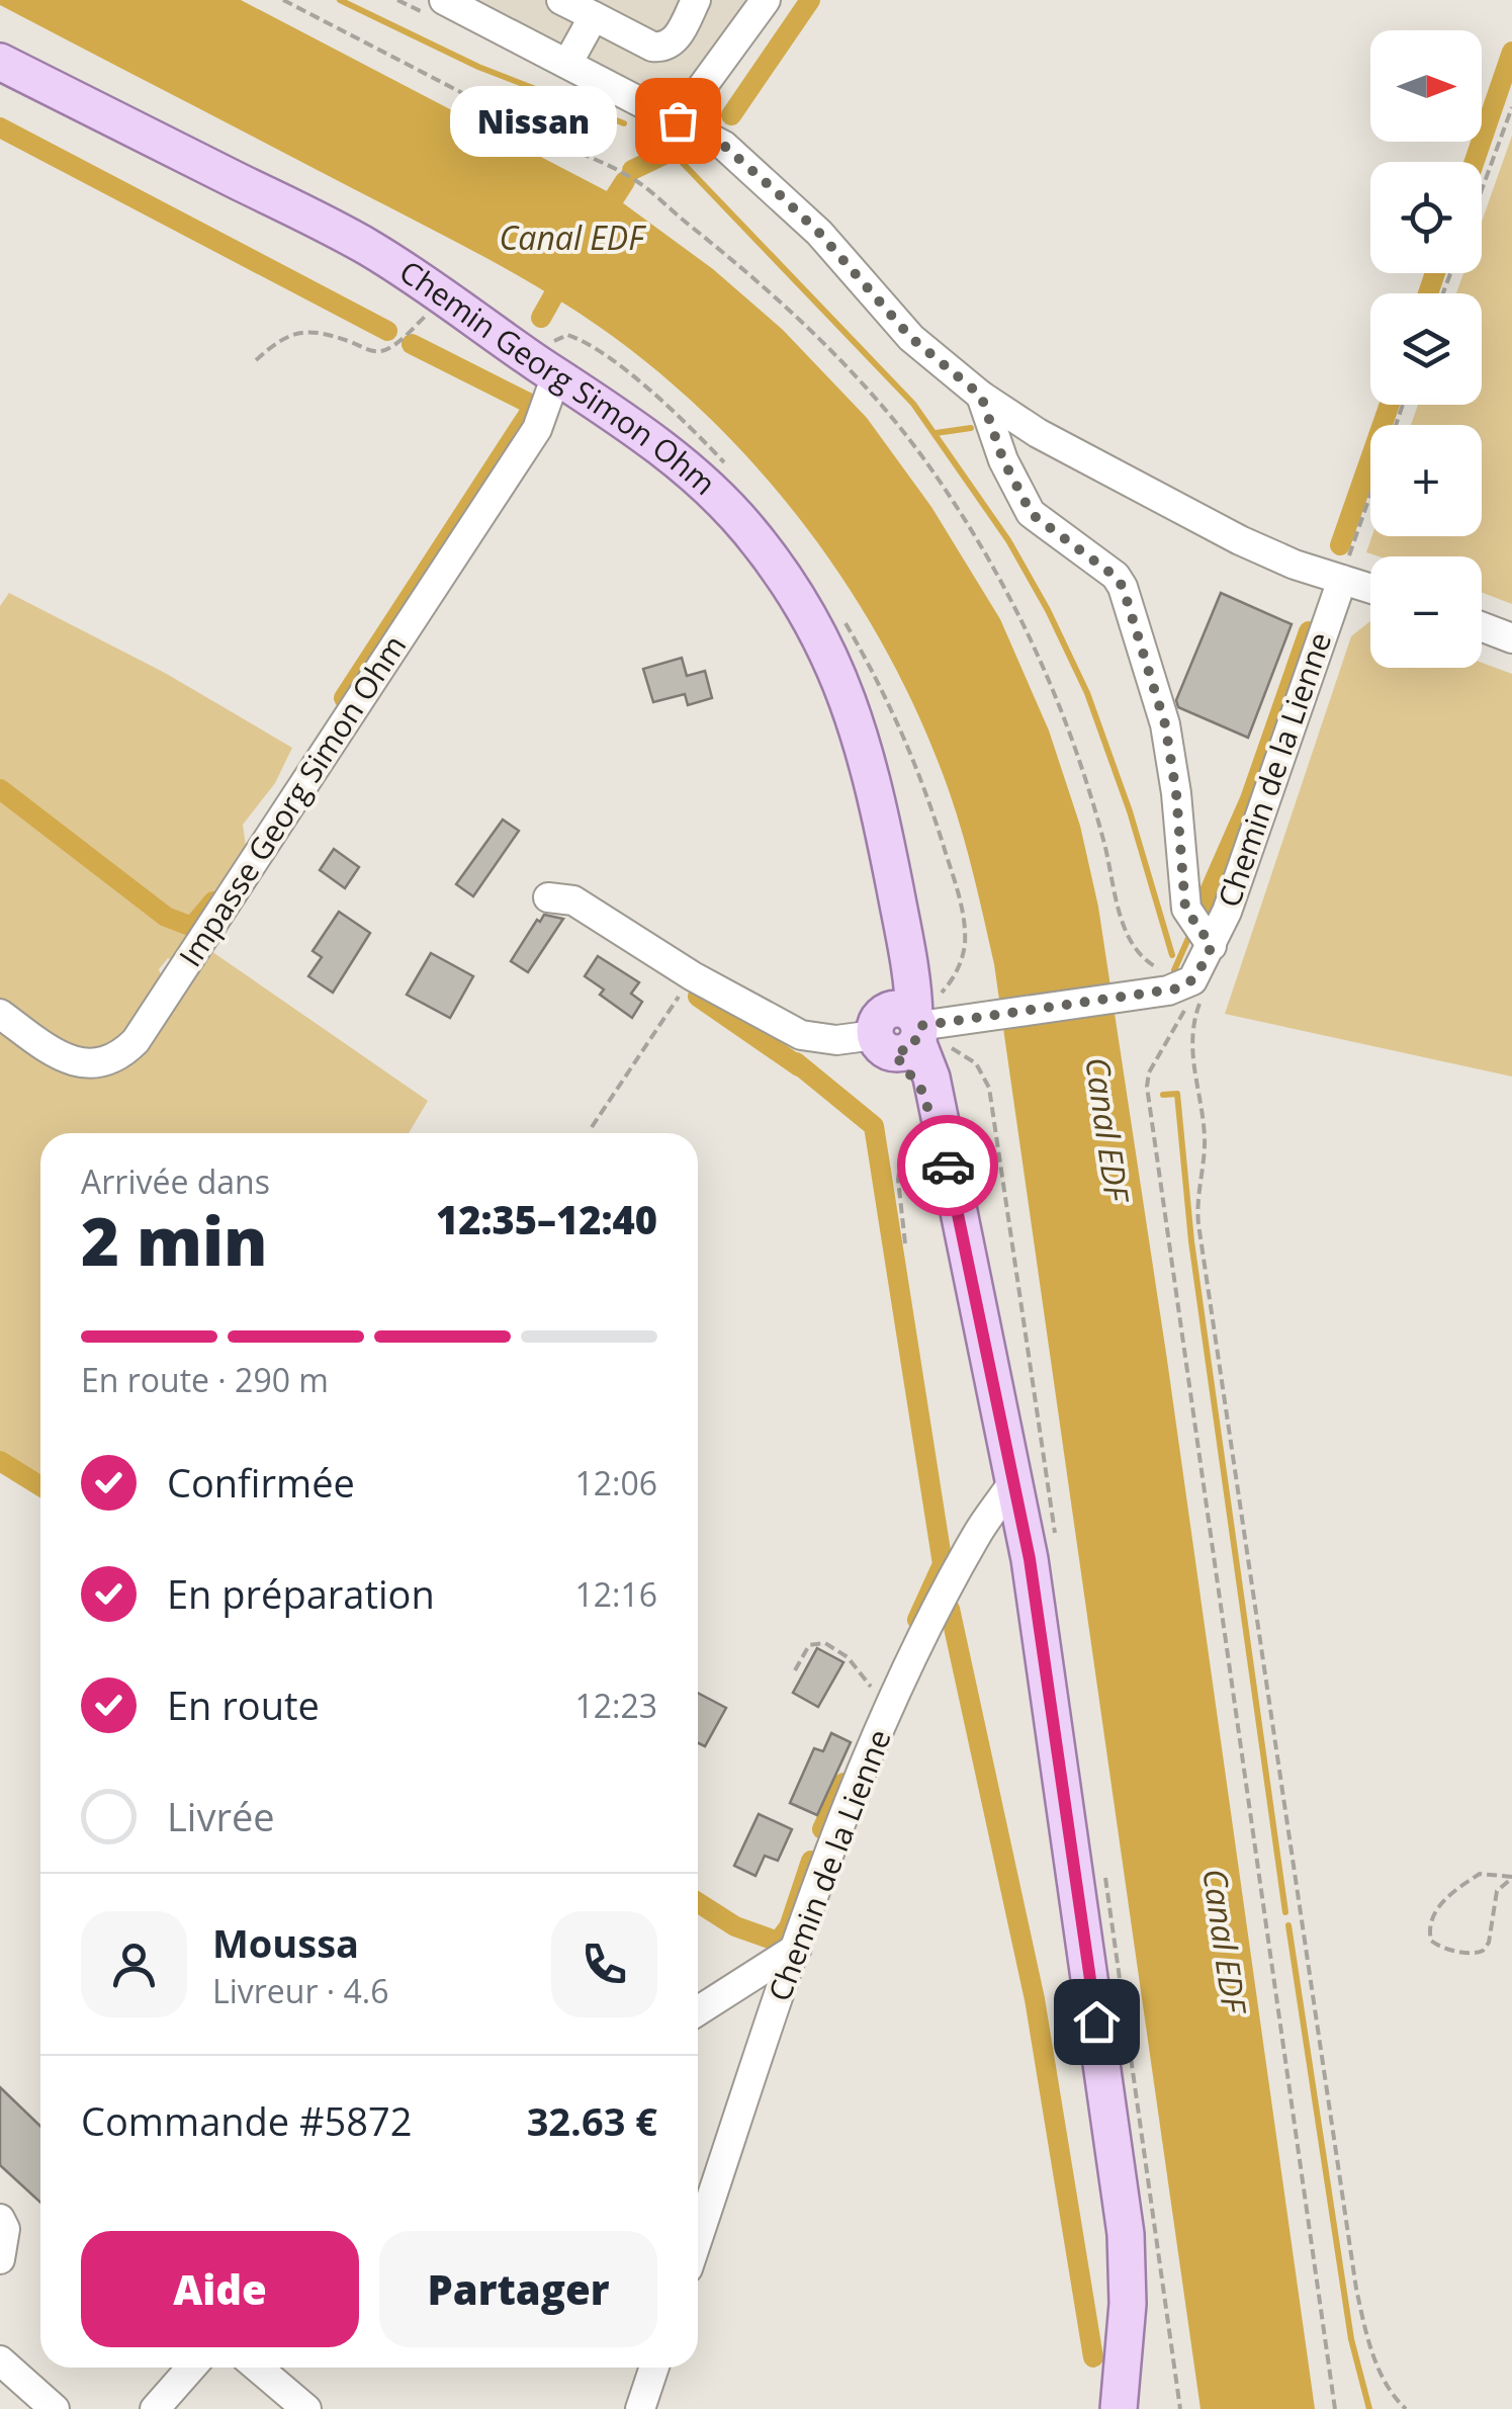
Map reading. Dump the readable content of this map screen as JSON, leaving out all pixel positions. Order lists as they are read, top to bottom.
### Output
{
  "streets": {
    "main road": ["Chemin Georg Simon Ohm"],
    "street": ["Chemin de la Lienne", "Impasse Georg Simon Ohm"]
  },
  "crossings": [
    ["Chemin Georg Simon Ohm", "Impasse Georg Simon Ohm"]
  ],
  "water": ["Canal EDF"],
  "places": ["Nissan"],
  "north": "right",
  "page": {
    "map_buttons": ["+", "−"],
    "bubble": "Nissan",
    "heading": ["2 min", "Arrivée dans", "12:35–12:40"],
    "panel": [
      "Moussa",
      "Livreur · 4.6",
      "Commande #5872",
      "32.63 €"
    ],
    "bar": "En route · 290 m",
    "list": [
      ["Confirmée", "12:06"],
      ["En préparation", "12:16"],
      ["En route", "12:23"],
      "Livrée"
    ],
    "buttons": ["Aide", "Partager"]
  }
}
